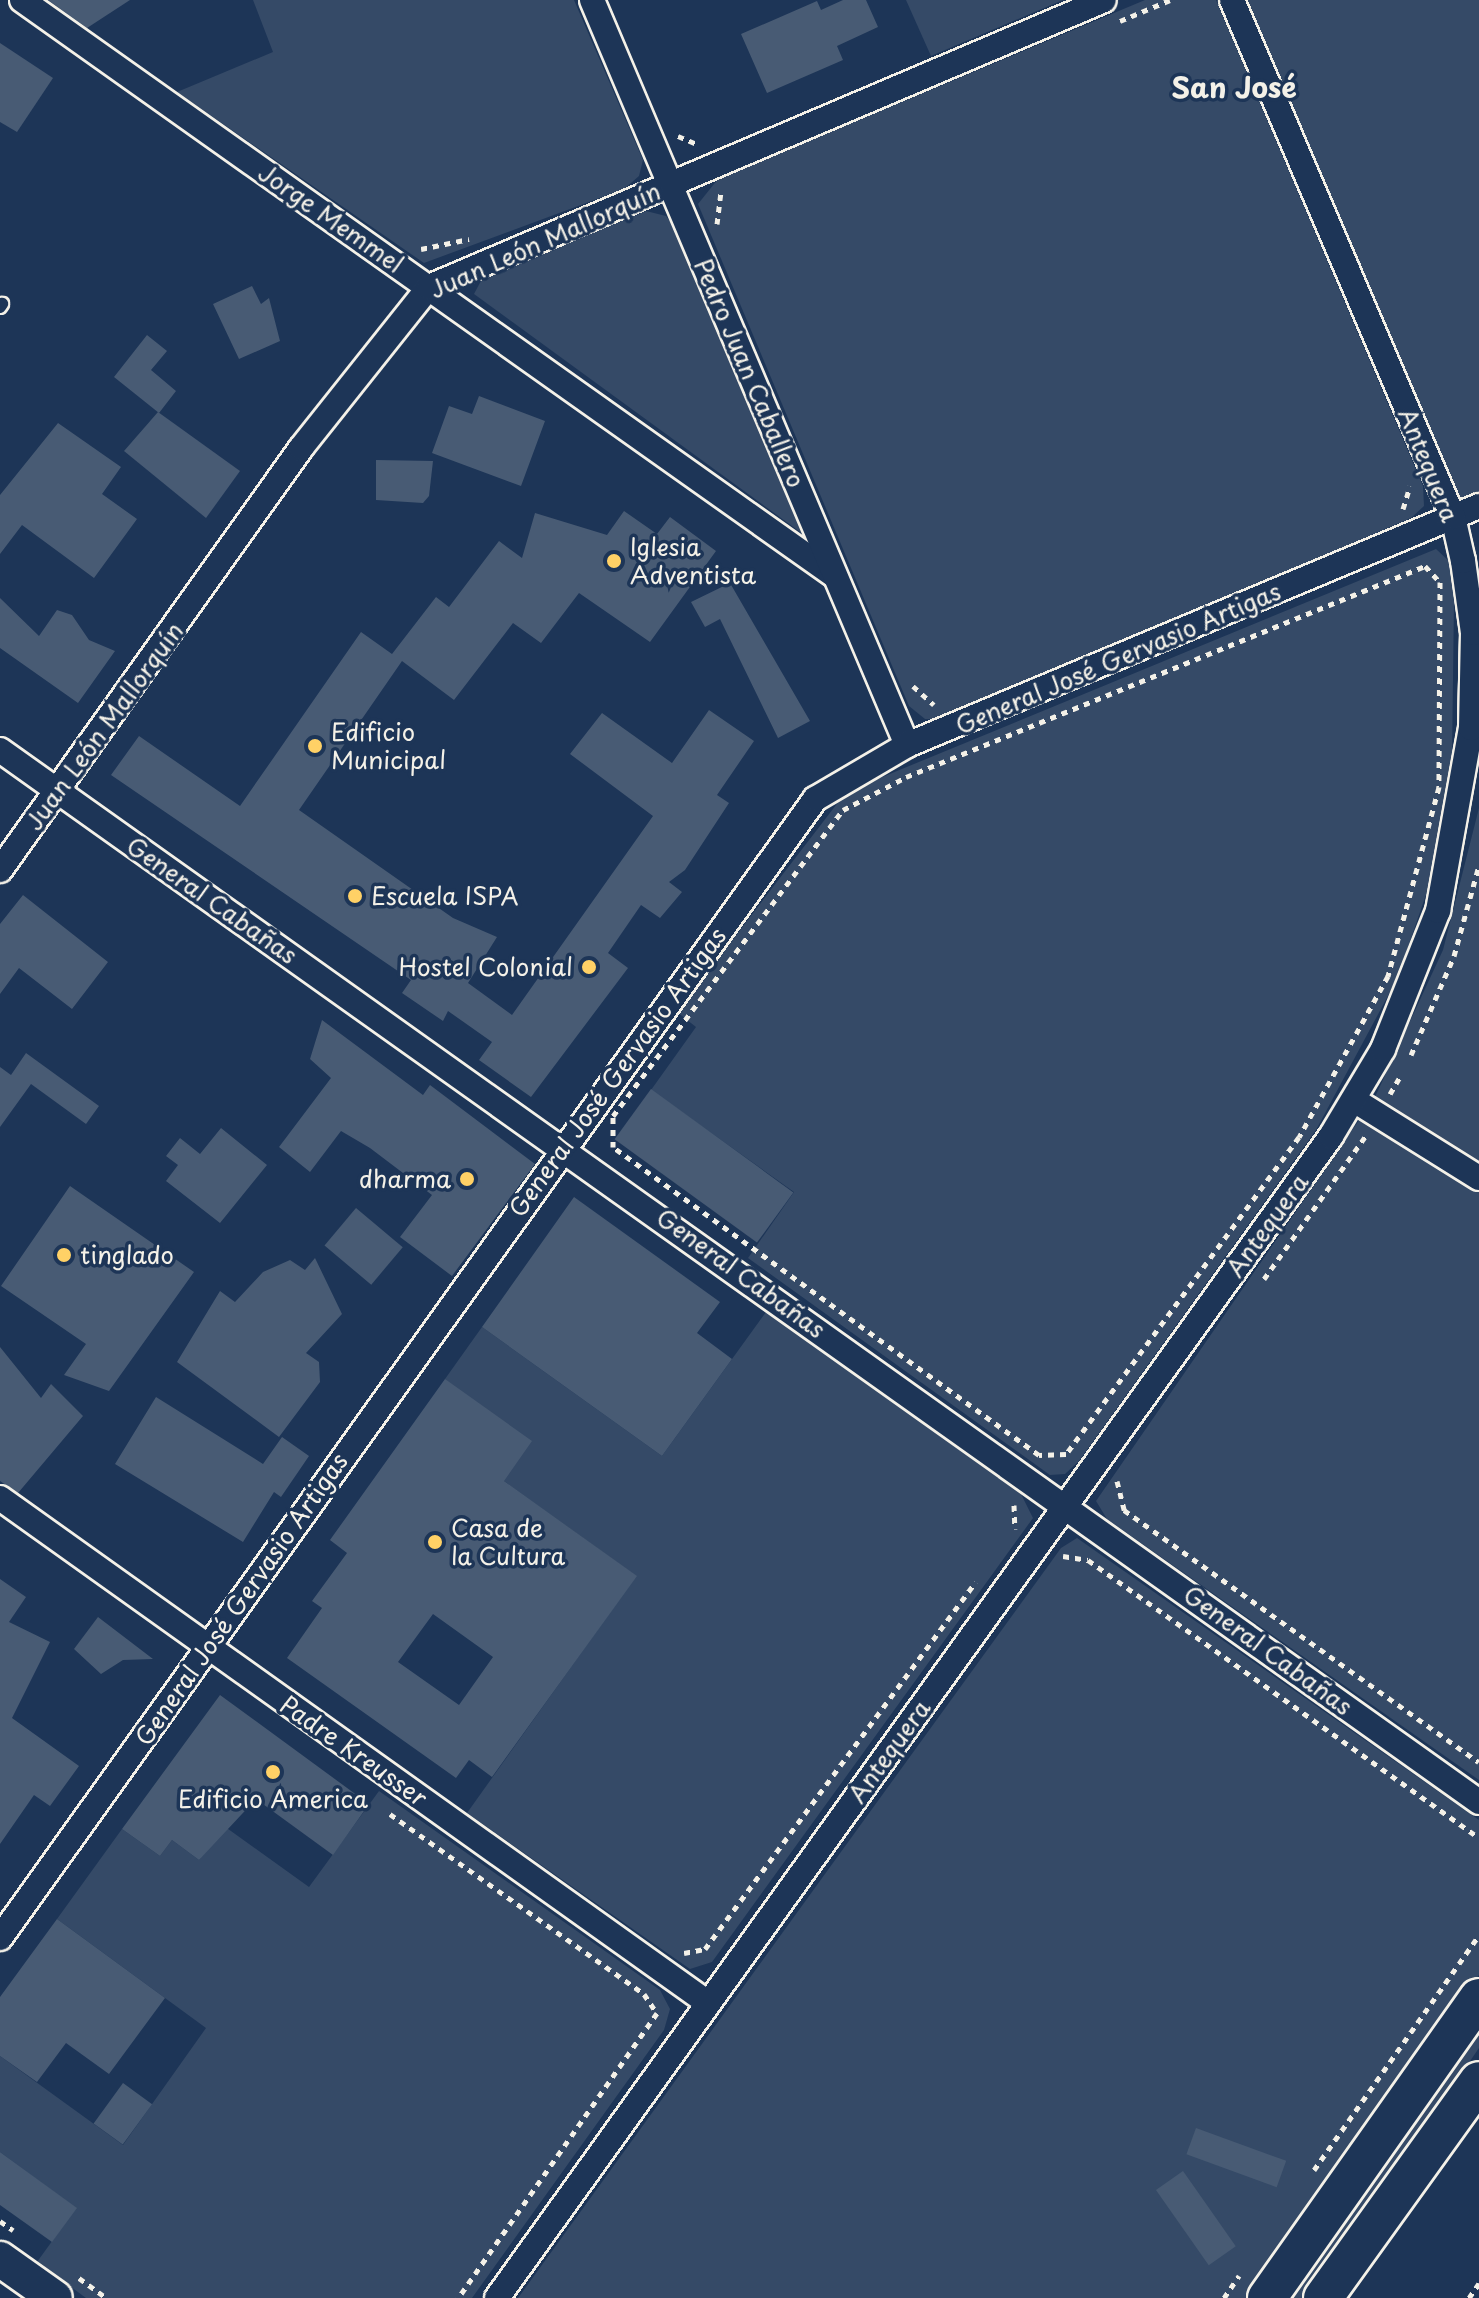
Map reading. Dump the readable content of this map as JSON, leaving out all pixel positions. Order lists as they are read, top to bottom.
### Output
{
  "streets": {
    "street": [
      "Jorge Memmel",
      "Juan León Mallorquín",
      "Pedro Juan Caballero",
      "Antequera",
      "General José Gervasio Artigas",
      "General Cabañas",
      "Padre Kreusser"
    ]
  },
  "crossings": [
    ["Jorge Memmel", "Juan León Mallorquín"],
    ["Jorge Memmel", "Pedro Juan Caballero"],
    ["Juan León Mallorquín", "Pedro Juan Caballero"],
    ["Juan León Mallorquín", "General Cabañas"],
    ["Pedro Juan Caballero", "General José Gervasio Artigas"],
    ["Antequera", "General José Gervasio Artigas"],
    ["Antequera", "General Cabañas"],
    ["Antequera", "Padre Kreusser"],
    ["General José Gervasio Artigas", "General Cabañas"],
    ["General José Gervasio Artigas", "Padre Kreusser"]
  ],
  "districts": ["San José"],
  "places": [
    "Iglesia Adventista",
    "Edificio Municipal",
    "Escuela ISPA",
    "Hostel Colonial",
    "dharma",
    "tinglado",
    "Casa de la Cultura",
    "Edificio America"
  ]
}
